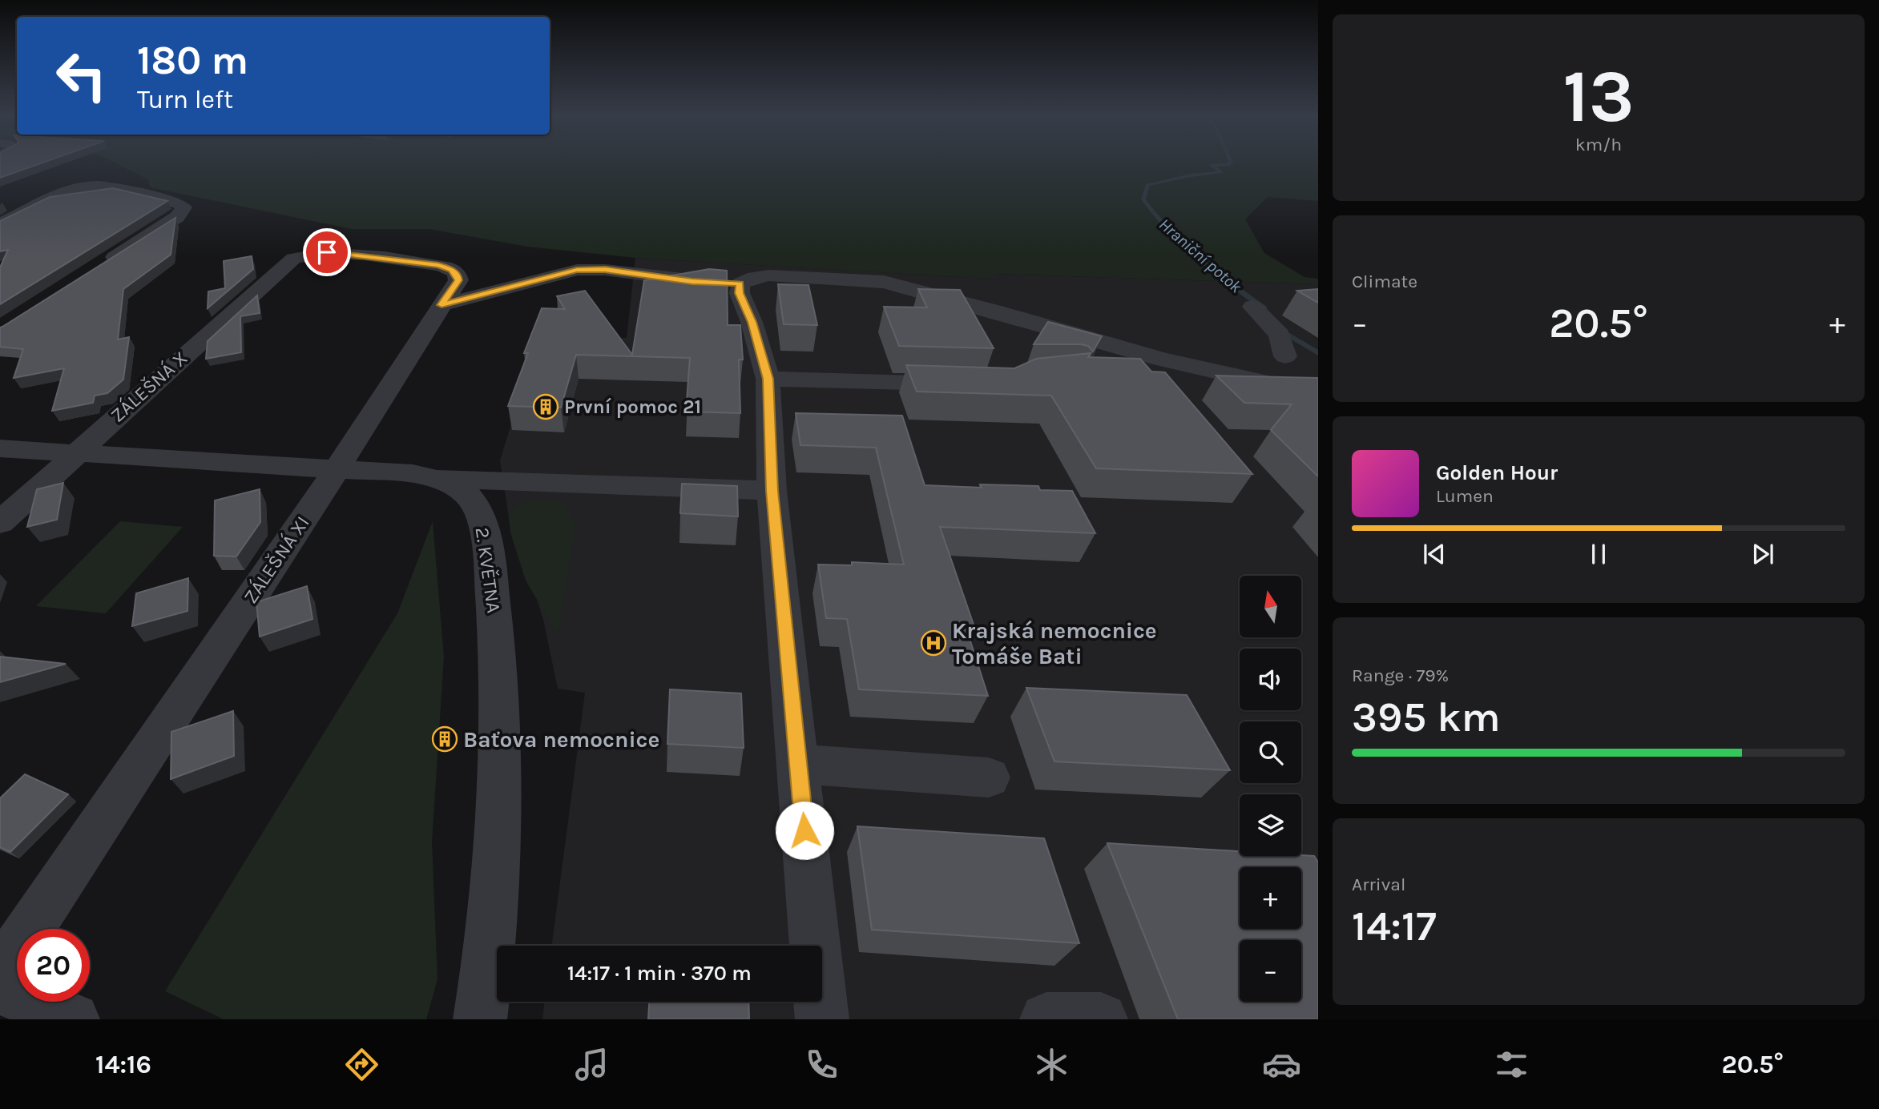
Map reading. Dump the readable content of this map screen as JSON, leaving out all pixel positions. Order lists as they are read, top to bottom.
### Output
{
  "streets": {
    "street": ["ZÁLEŠNÁ X", "ZÁLEŠNÁ XI", "2. KVĚTNA"]
  },
  "crossings": [
    ["ZÁLEŠNÁ X", "ZÁLEŠNÁ XI"],
    ["ZÁLEŠNÁ X", "2. KVĚTNA"],
    ["ZÁLEŠNÁ XI", "2. KVĚTNA"]
  ],
  "water": ["Hraniční potok"],
  "places": {
    "building": ["První pomoc 21", "Baťova nemocnice"],
    "hospital": ["Krajská nemocnice Tomáše Bati"]
  },
  "north": "top",
  "page": {
    "tile": [
      ["13", "km/h"],
      "Climate",
      ["Range · 79%", "395 km"],
      ["Arrival", "14:17"]
    ],
    "turn": ["180 m", "Turn left"],
    "heat": ["−", "20.5°", "+"],
    "song": ["Golden Hour", "Lumen"],
    "map_buttons": ["+", "−"],
    "limit": "20",
    "trip": "14:17 · 1 min · 370 m",
    "tabs": ["14:16", "20.5°"]
  }
}
